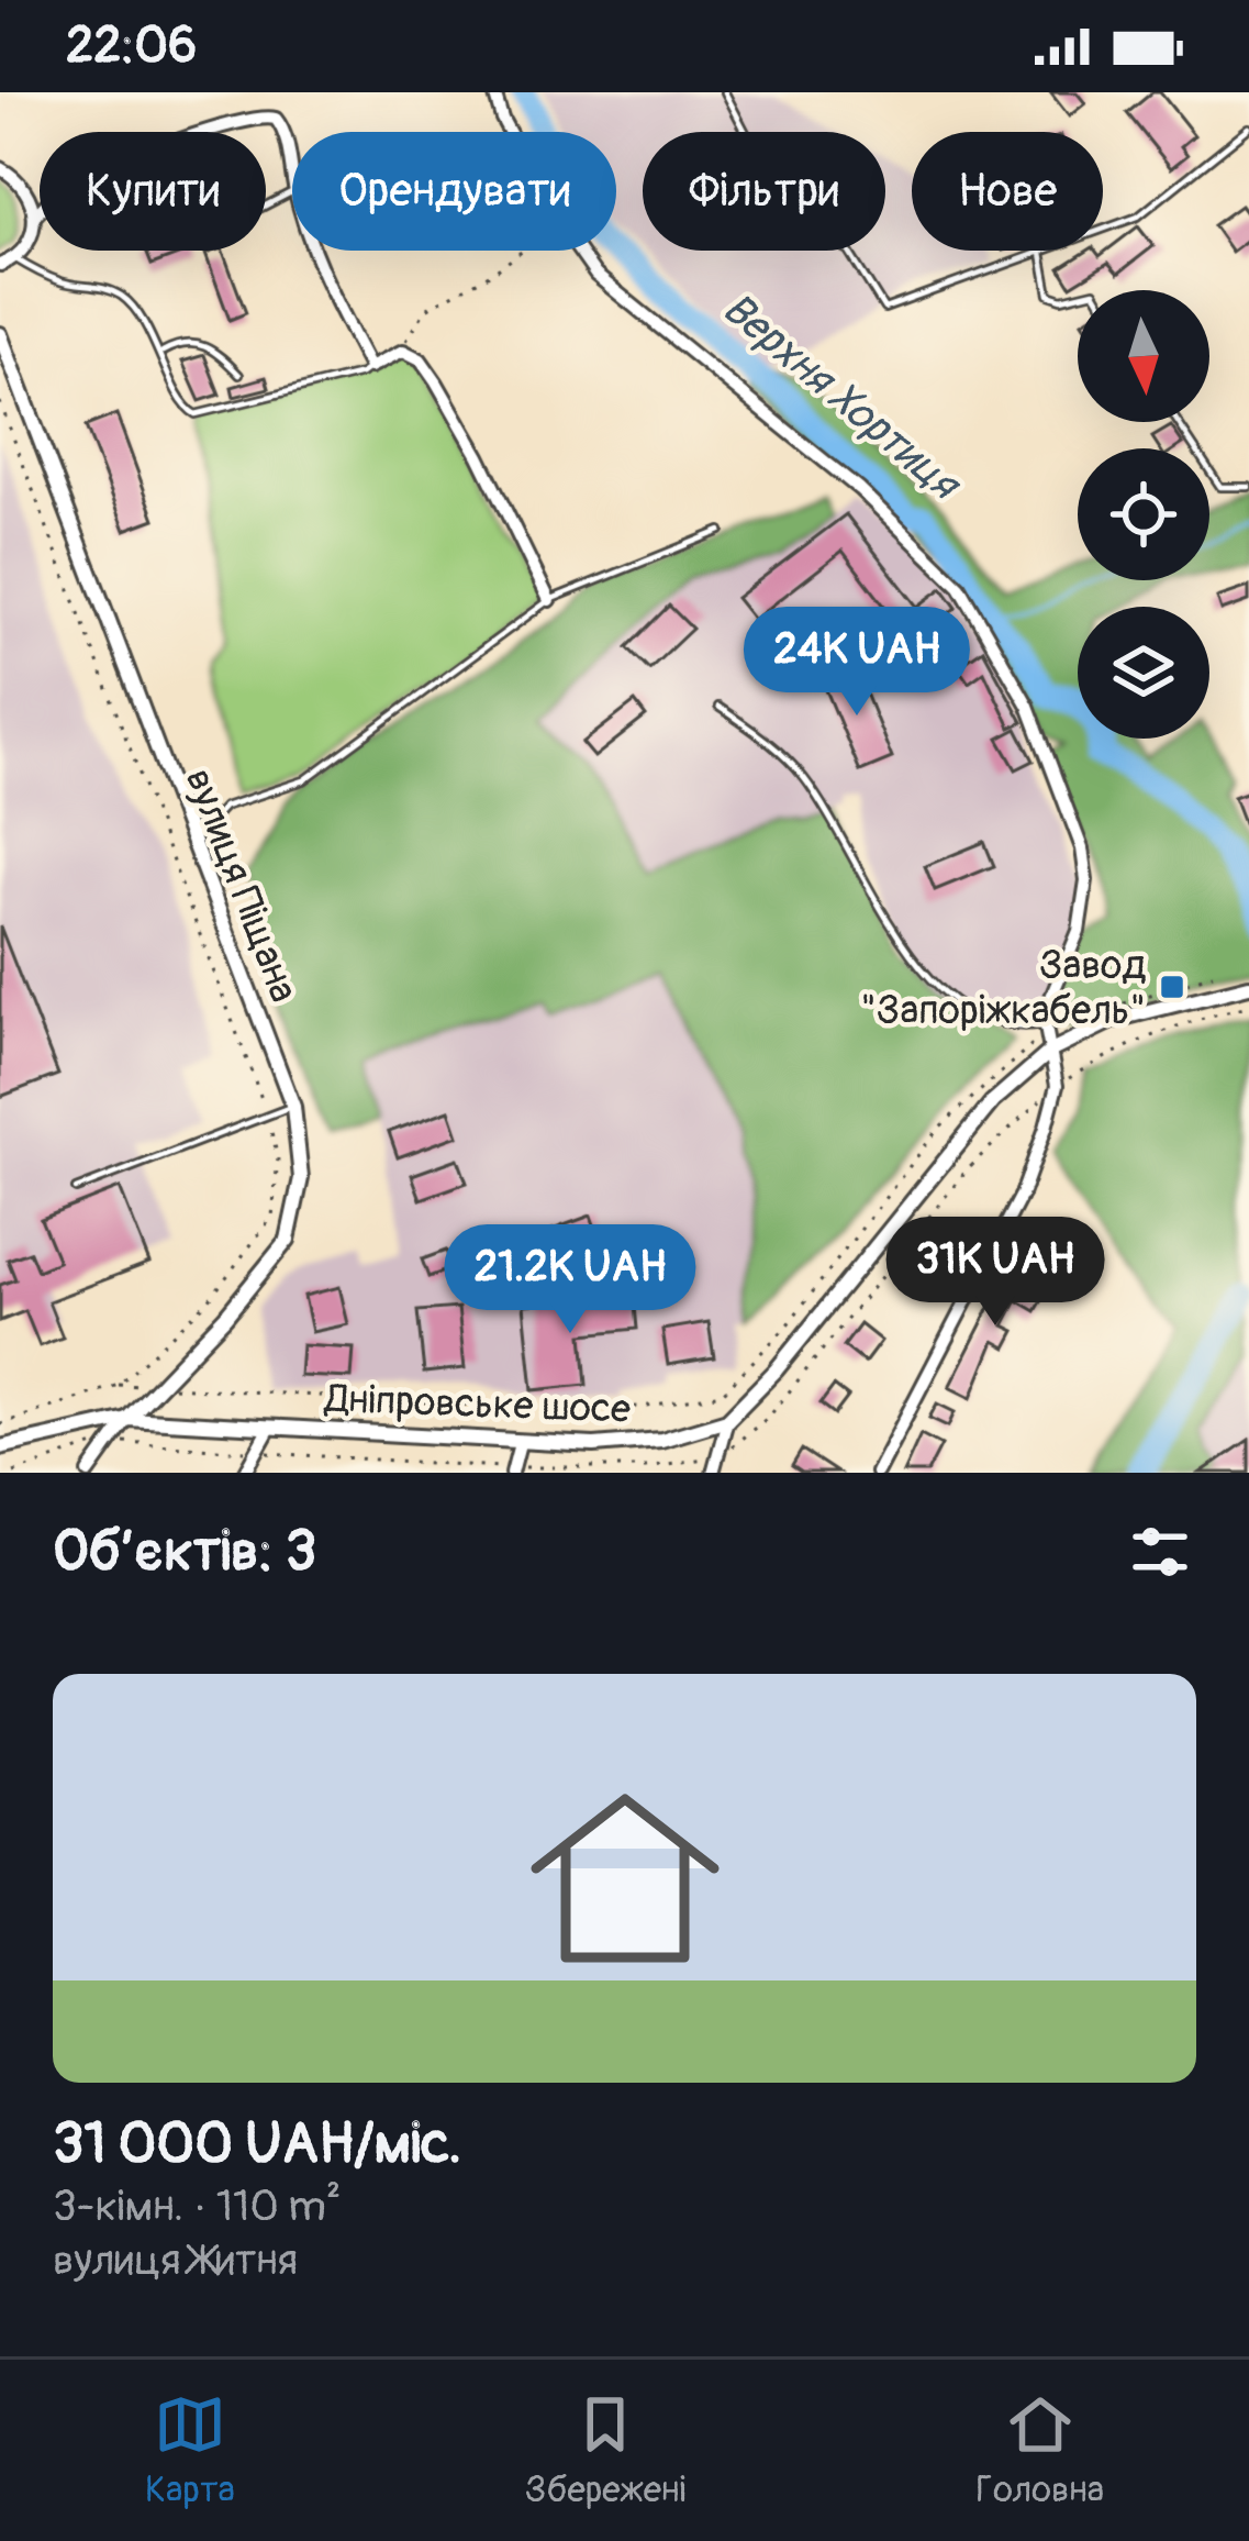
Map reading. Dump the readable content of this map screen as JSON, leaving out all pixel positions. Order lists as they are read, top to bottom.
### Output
{
  "streets": {
    "street": ["вулиця Піщана", "Дніпровське шосе"]
  },
  "crossings": [
    ["вулиця Піщана", "Дніпровське шосе"]
  ],
  "water": ["Верхня Хортиця"],
  "places": {
    "transit": ["Завод \"Запоріжкабель\""]
  },
  "north": "bottom",
  "page": {
    "status": "22:06",
    "chip": [
      "Купити",
      "Орендувати",
      "Фільтри",
      "Нове"
    ],
    "price": ["24K UAH", "31K UAH", "21.2K UAH"],
    "heading": "Об’єктів: 3",
    "list": [
      {
        "name": "31 000 UAH/міс.",
        "note": "3-кімн. · 110 m² · вулиця Житня"
      }
    ],
    "tabs": ["Карта", "Збережені", "Головна"]
  }
}
